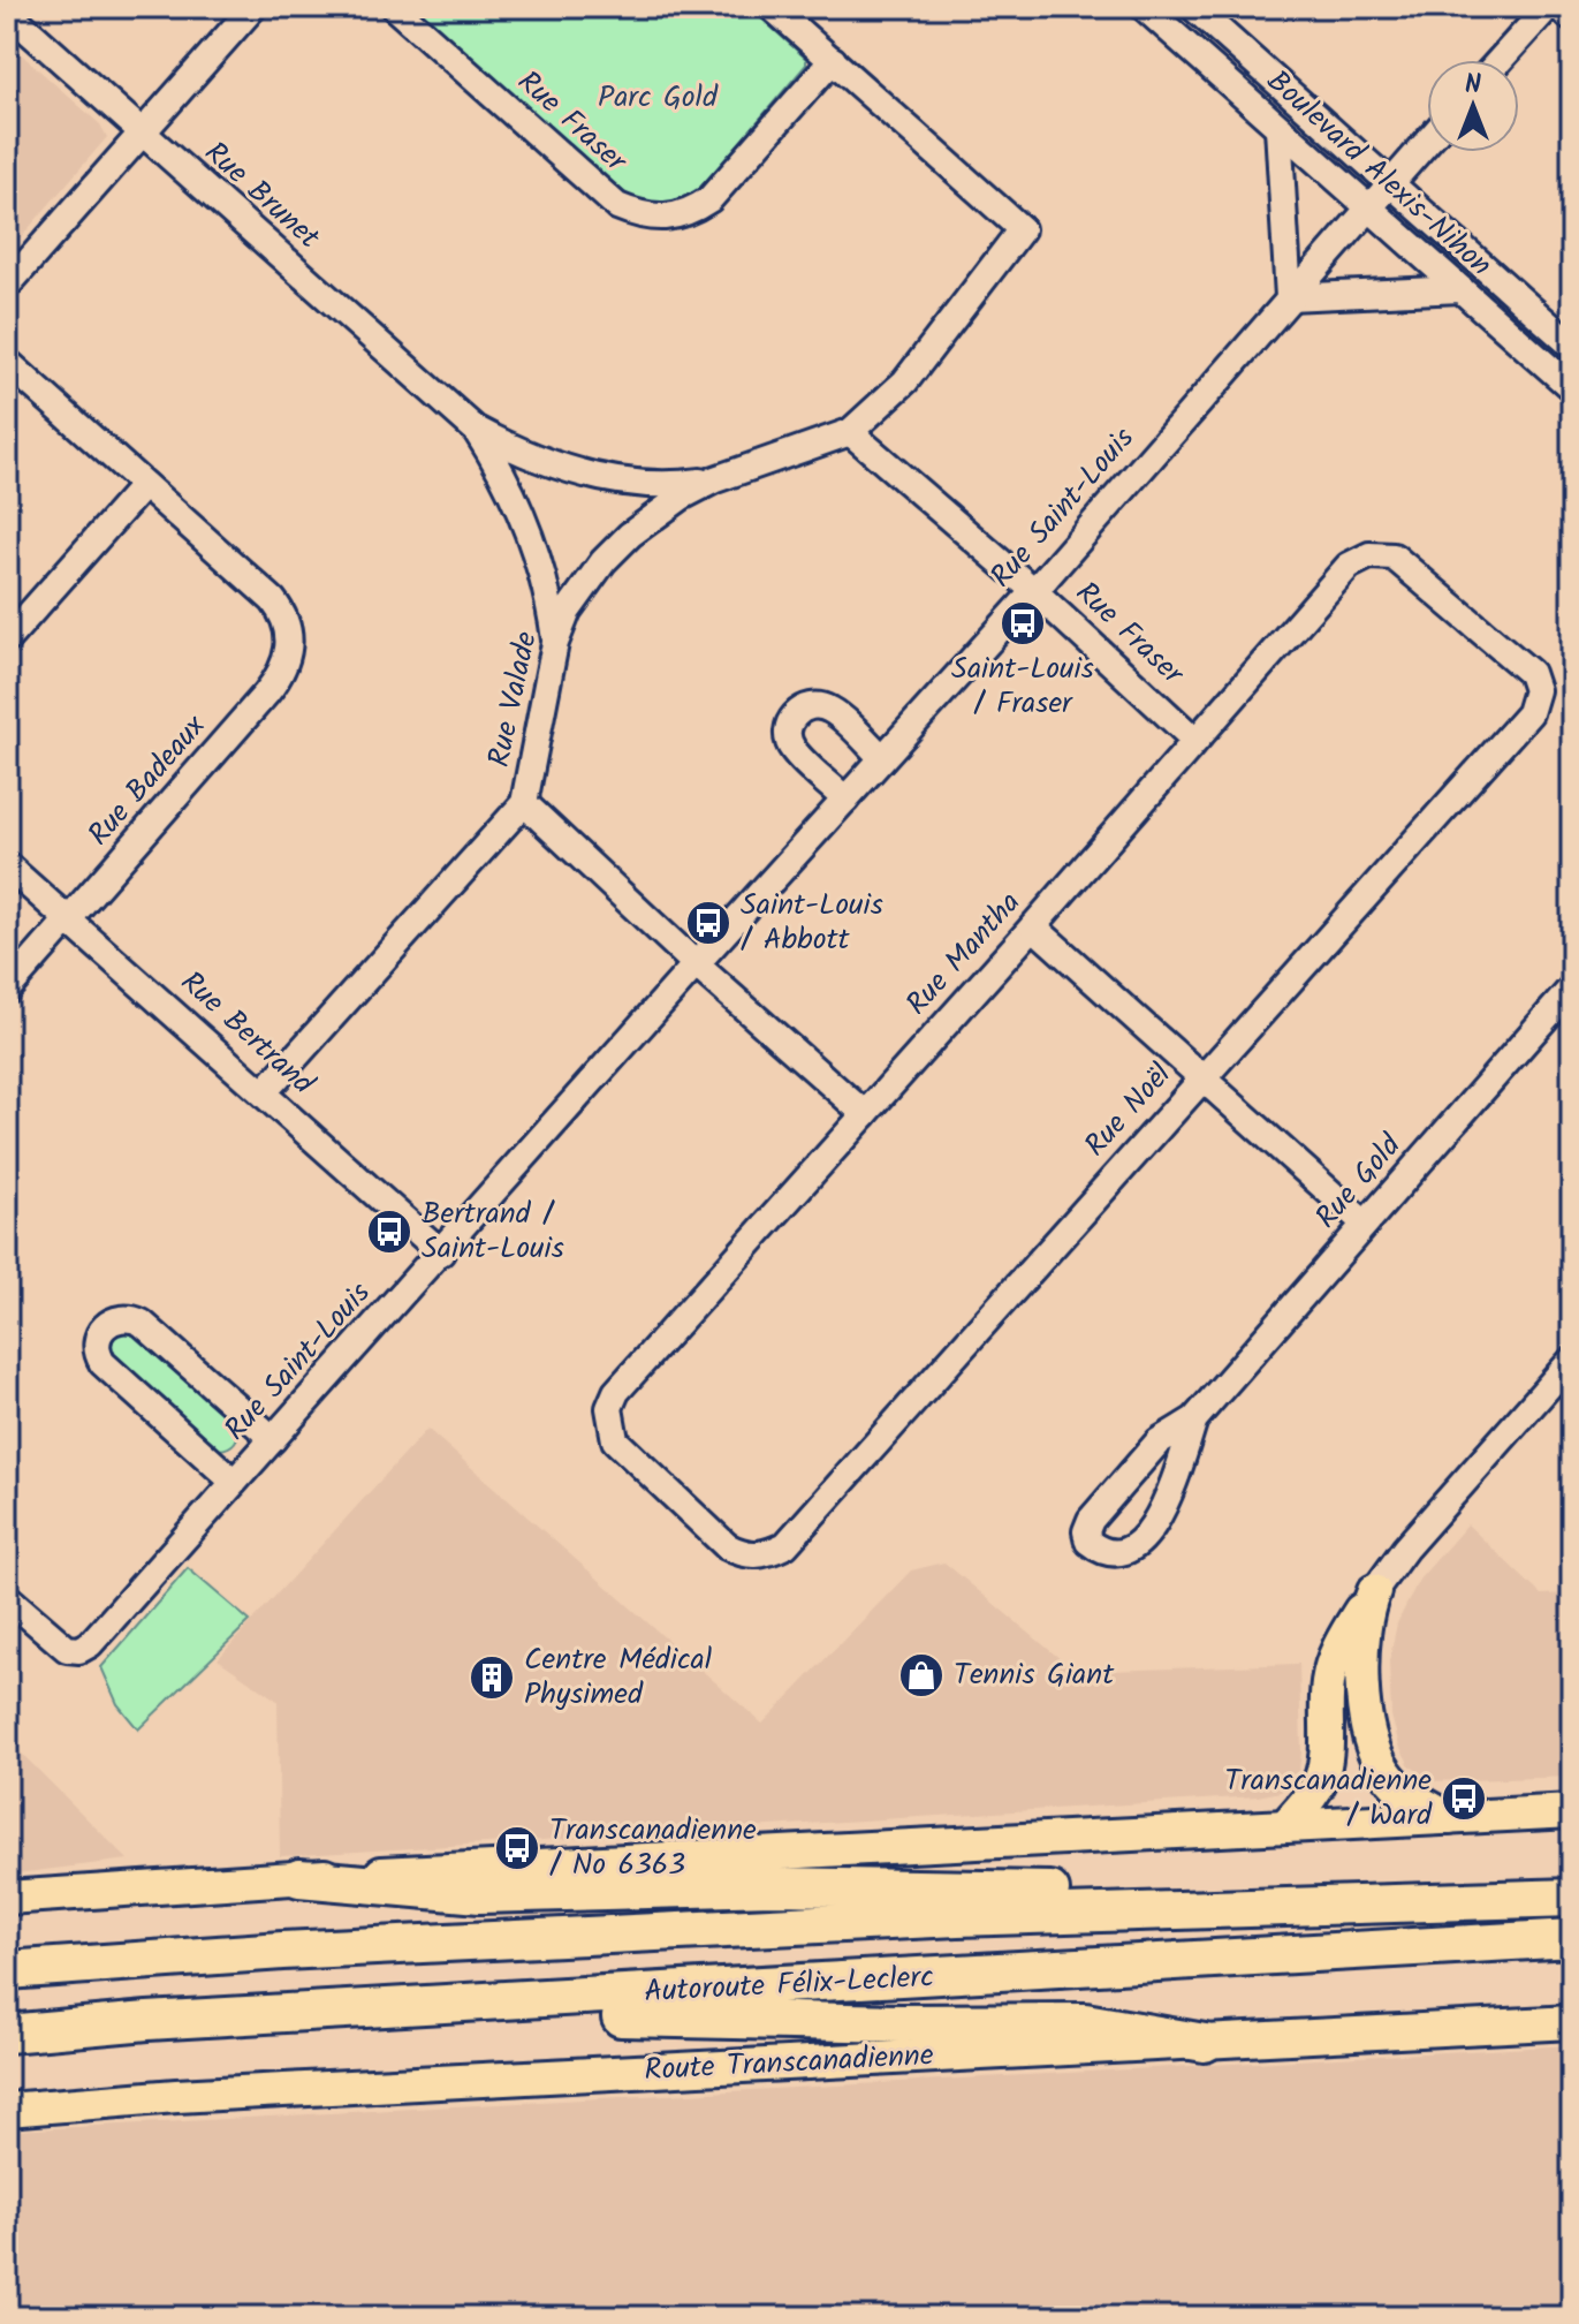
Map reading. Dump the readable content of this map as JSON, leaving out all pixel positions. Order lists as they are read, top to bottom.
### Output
{
  "streets": {
    "highway": ["Autoroute Félix-Leclerc"],
    "main road": ["Route Transcanadienne"],
    "street": [
      "Rue Fraser",
      "Boulevard Alexis-Nihon",
      "Rue Brunet",
      "Rue Saint-Louis",
      "Rue Valade",
      "Rue Badeaux",
      "Rue Mantha",
      "Rue Bertrand",
      "Rue Noël",
      "Rue Gold"
    ]
  },
  "crossings": [
    ["Rue Fraser", "Rue Saint-Louis"],
    ["Rue Fraser", "Rue Valade"],
    ["Rue Fraser", "Rue Mantha"],
    ["Boulevard Alexis-Nihon", "Rue Saint-Louis"],
    ["Rue Brunet", "Rue Valade"],
    ["Rue Saint-Louis", "Rue Bertrand"],
    ["Rue Valade", "Rue Bertrand"],
    ["Rue Badeaux", "Rue Bertrand"],
    ["Rue Mantha", "Rue Noël"]
  ],
  "parks": ["Parc Gold"],
  "places": {
    "bus stop": [
      "Saint-Louis / Fraser",
      "Saint-Louis / Abbott",
      "Bertrand / Saint-Louis",
      "Transcanadienne / Ward",
      "Transcanadienne / No 6363"
    ],
    "shop": ["Tennis Giant"],
    "building": ["Centre Médical Physimed"]
  },
  "north": "top"
}
